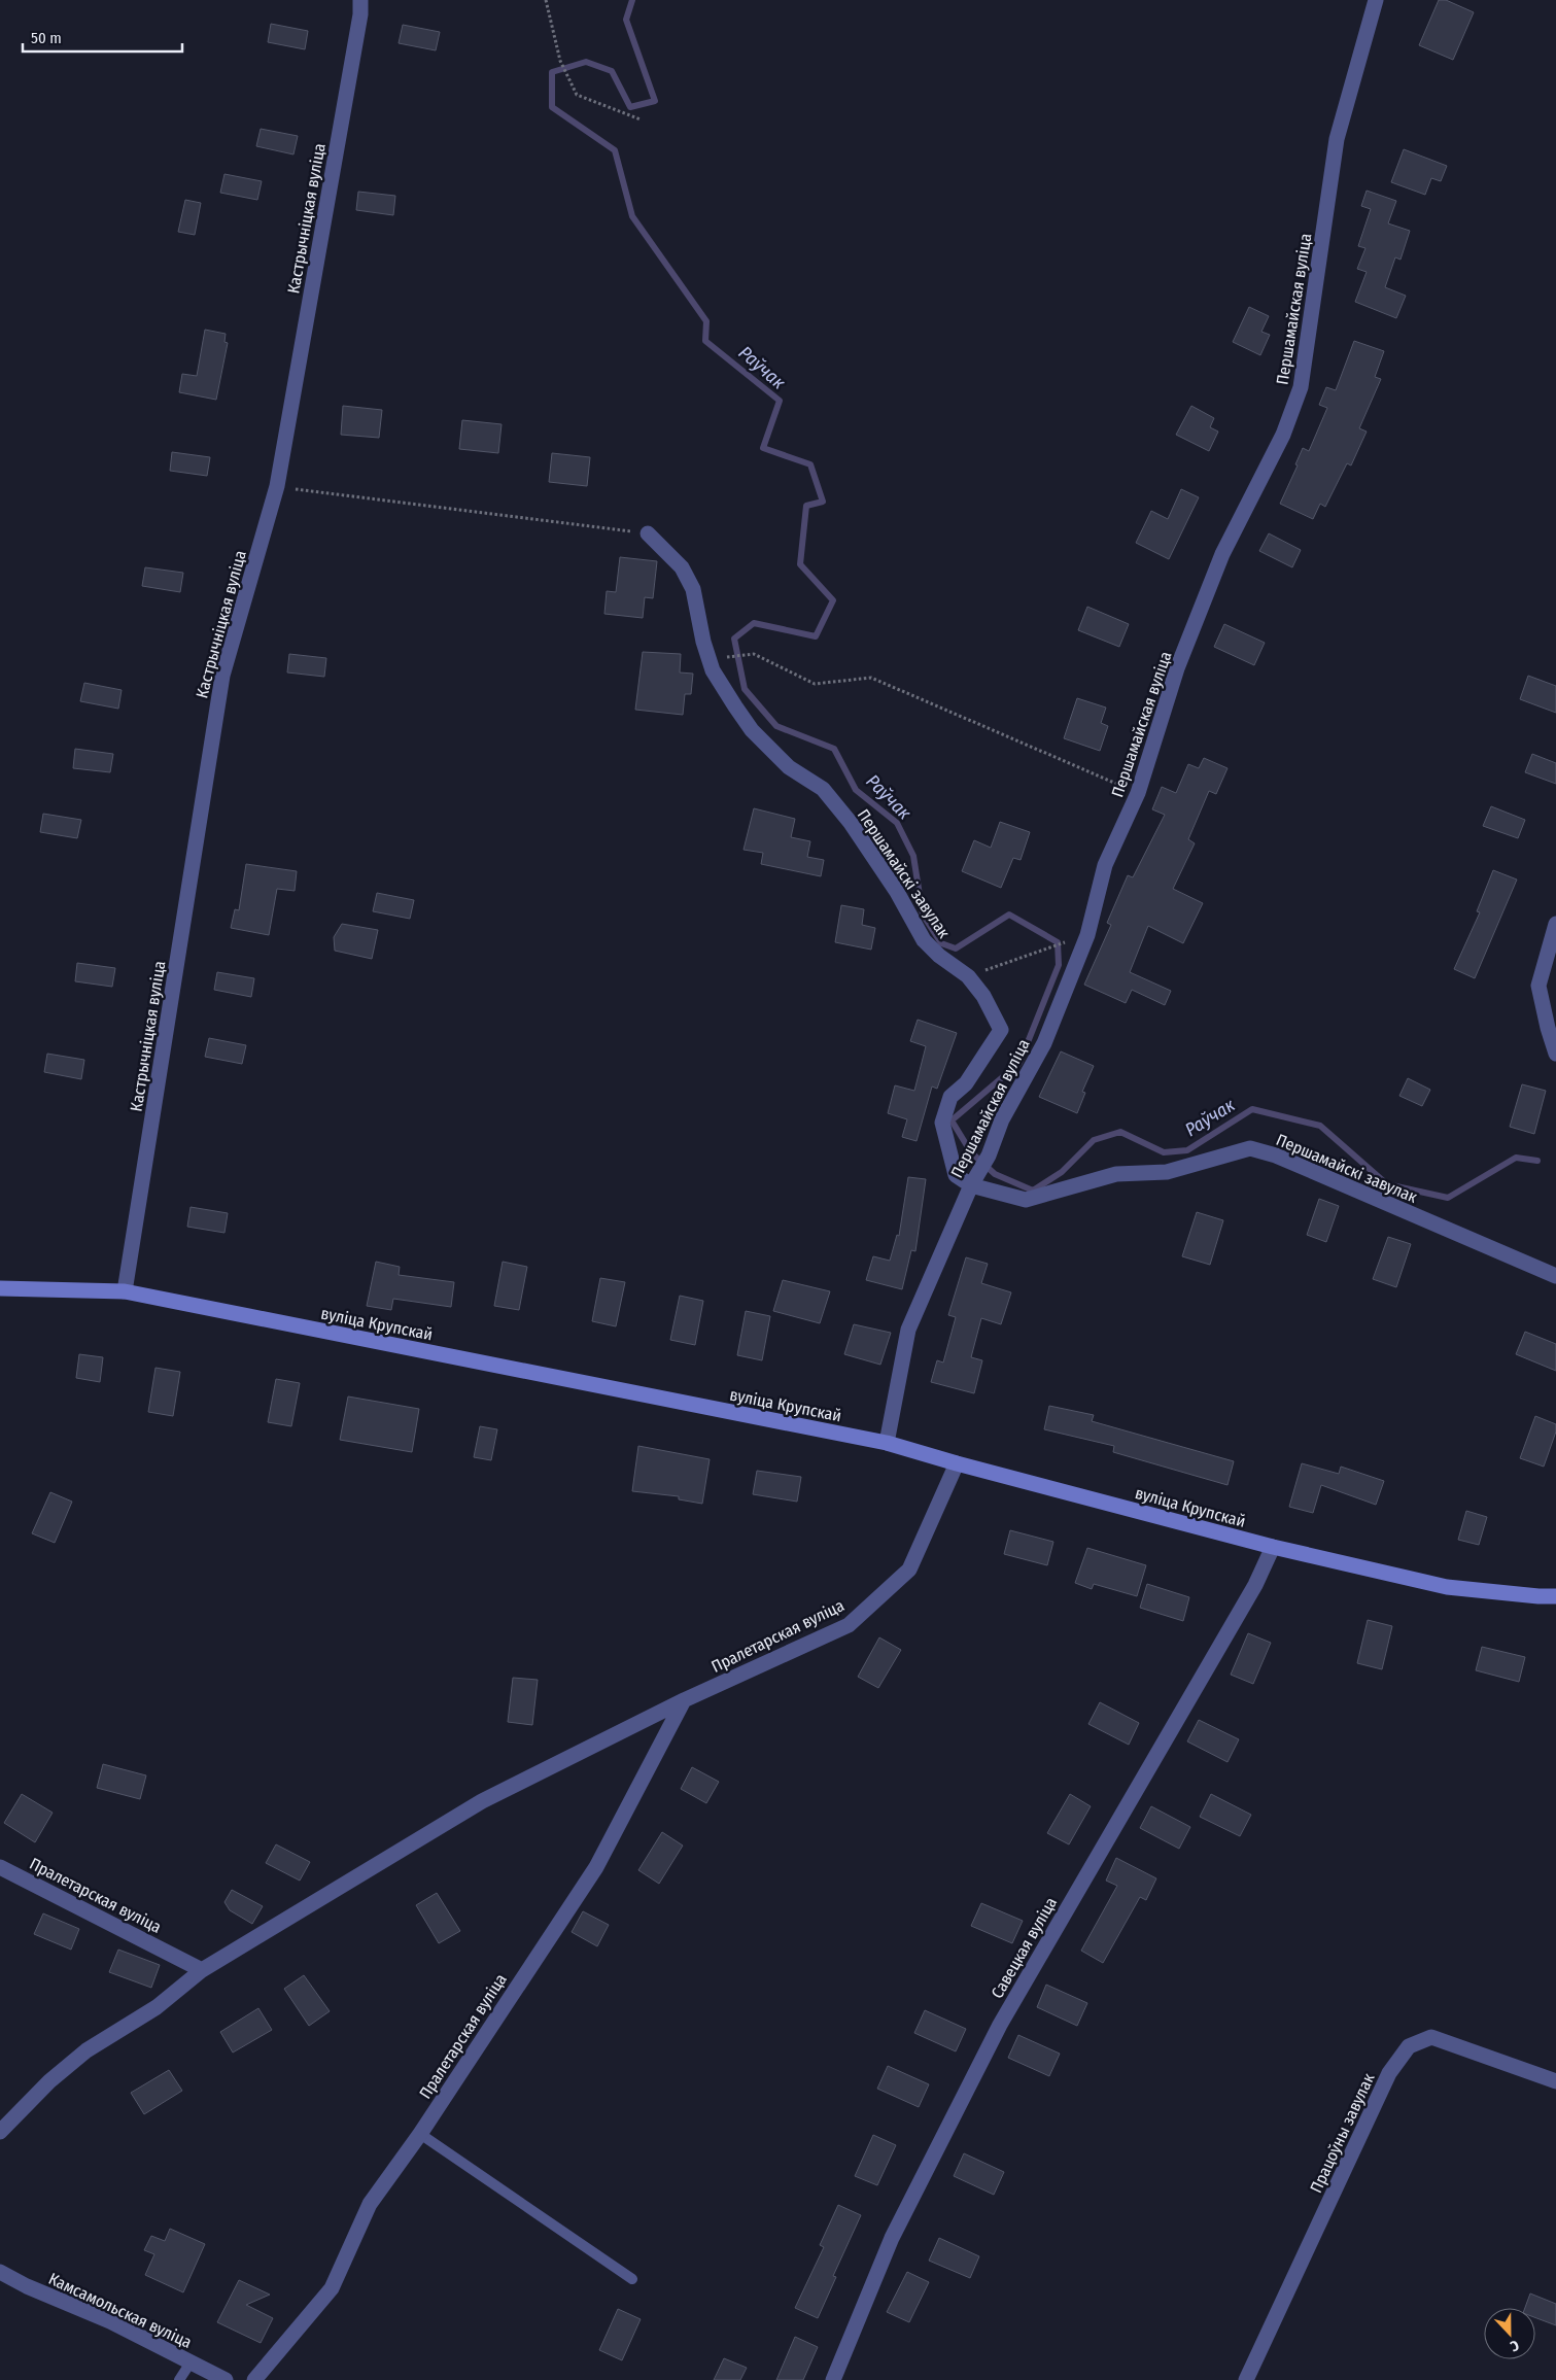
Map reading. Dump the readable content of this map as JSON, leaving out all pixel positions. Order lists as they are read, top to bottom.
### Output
{
  "streets": {
    "street": [
      "Кастрычніцкая вуліца",
      "Першамайская вуліца",
      "Першамайскі завулак",
      "вуліца Крупскай",
      "Пралетарская вуліца",
      "Савецкая вуліца",
      "Працоўны завулак",
      "Камсамольская вуліца"
    ]
  },
  "crossings": [
    ["Кастрычніцкая вуліца", "вуліца Крупскай"],
    ["Першамайская вуліца", "Першамайскі завулак"],
    ["Першамайская вуліца", "вуліца Крупскай"],
    ["вуліца Крупскай", "Пралетарская вуліца"],
    ["вуліца Крупскай", "Савецкая вуліца"]
  ],
  "water": ["Раўчак"],
  "scale_bar": "50 m",
  "north": "bottom"
}
